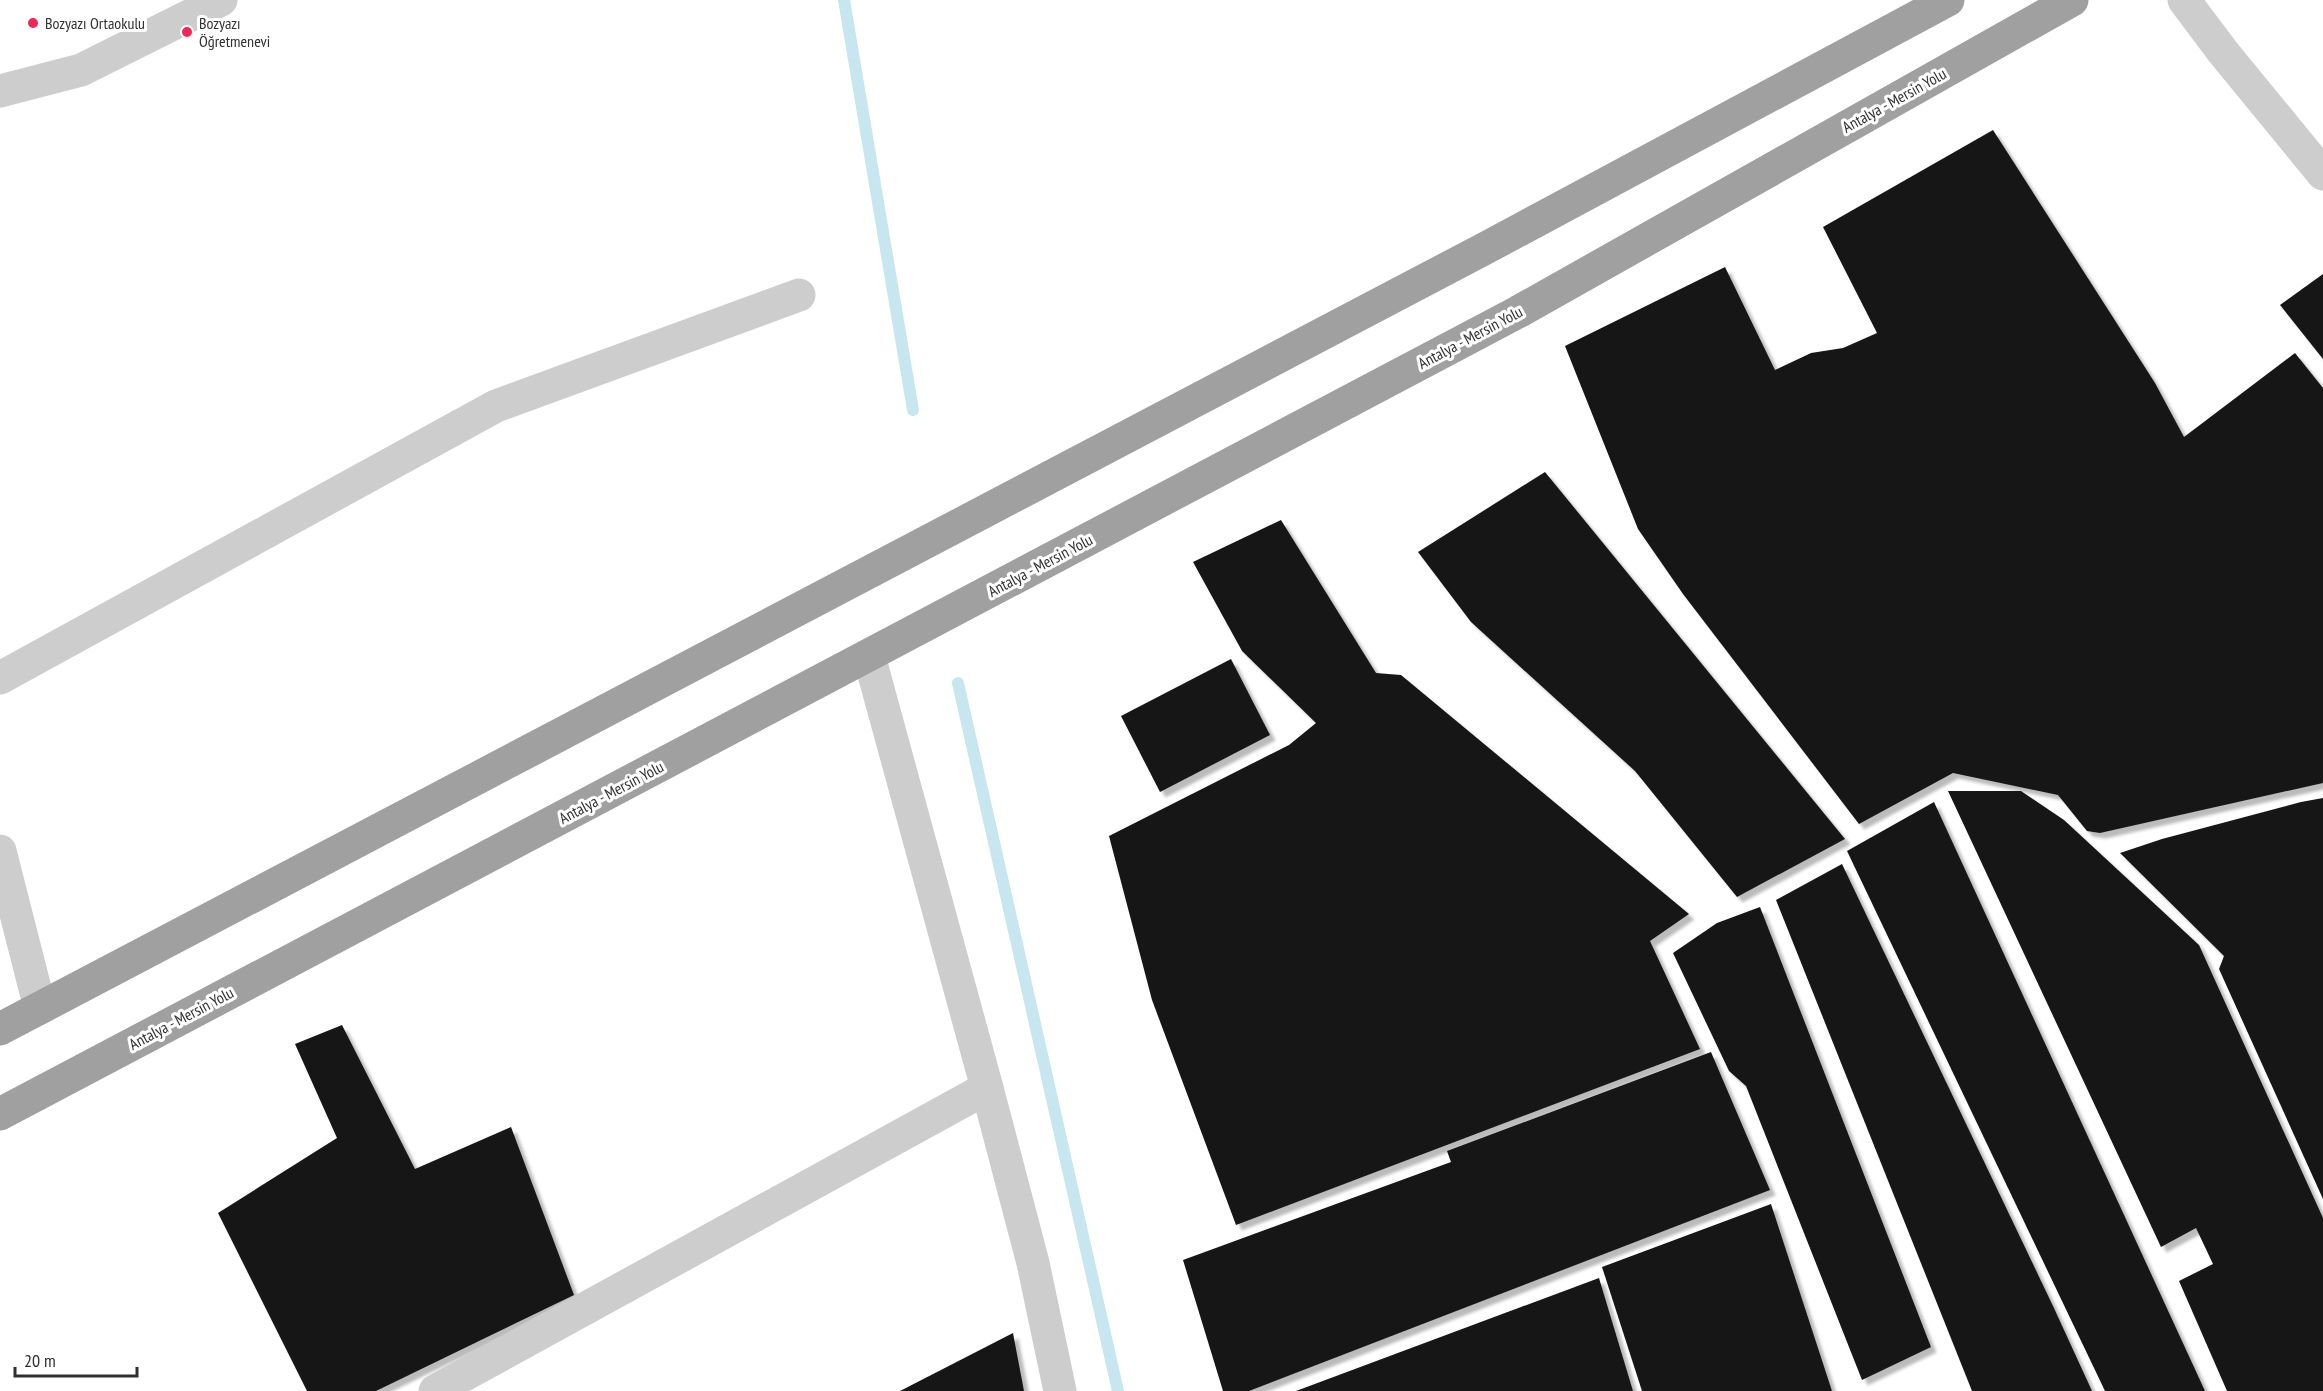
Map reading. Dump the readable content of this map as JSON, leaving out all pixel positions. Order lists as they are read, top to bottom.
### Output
{
  "streets": {
    "highway": ["Antalya - Mersin Yolu"]
  },
  "places": ["Bozyazı Ortaokulu", "Bozyazı Öğretmenevi"],
  "scale_bar": "20 m"
}
